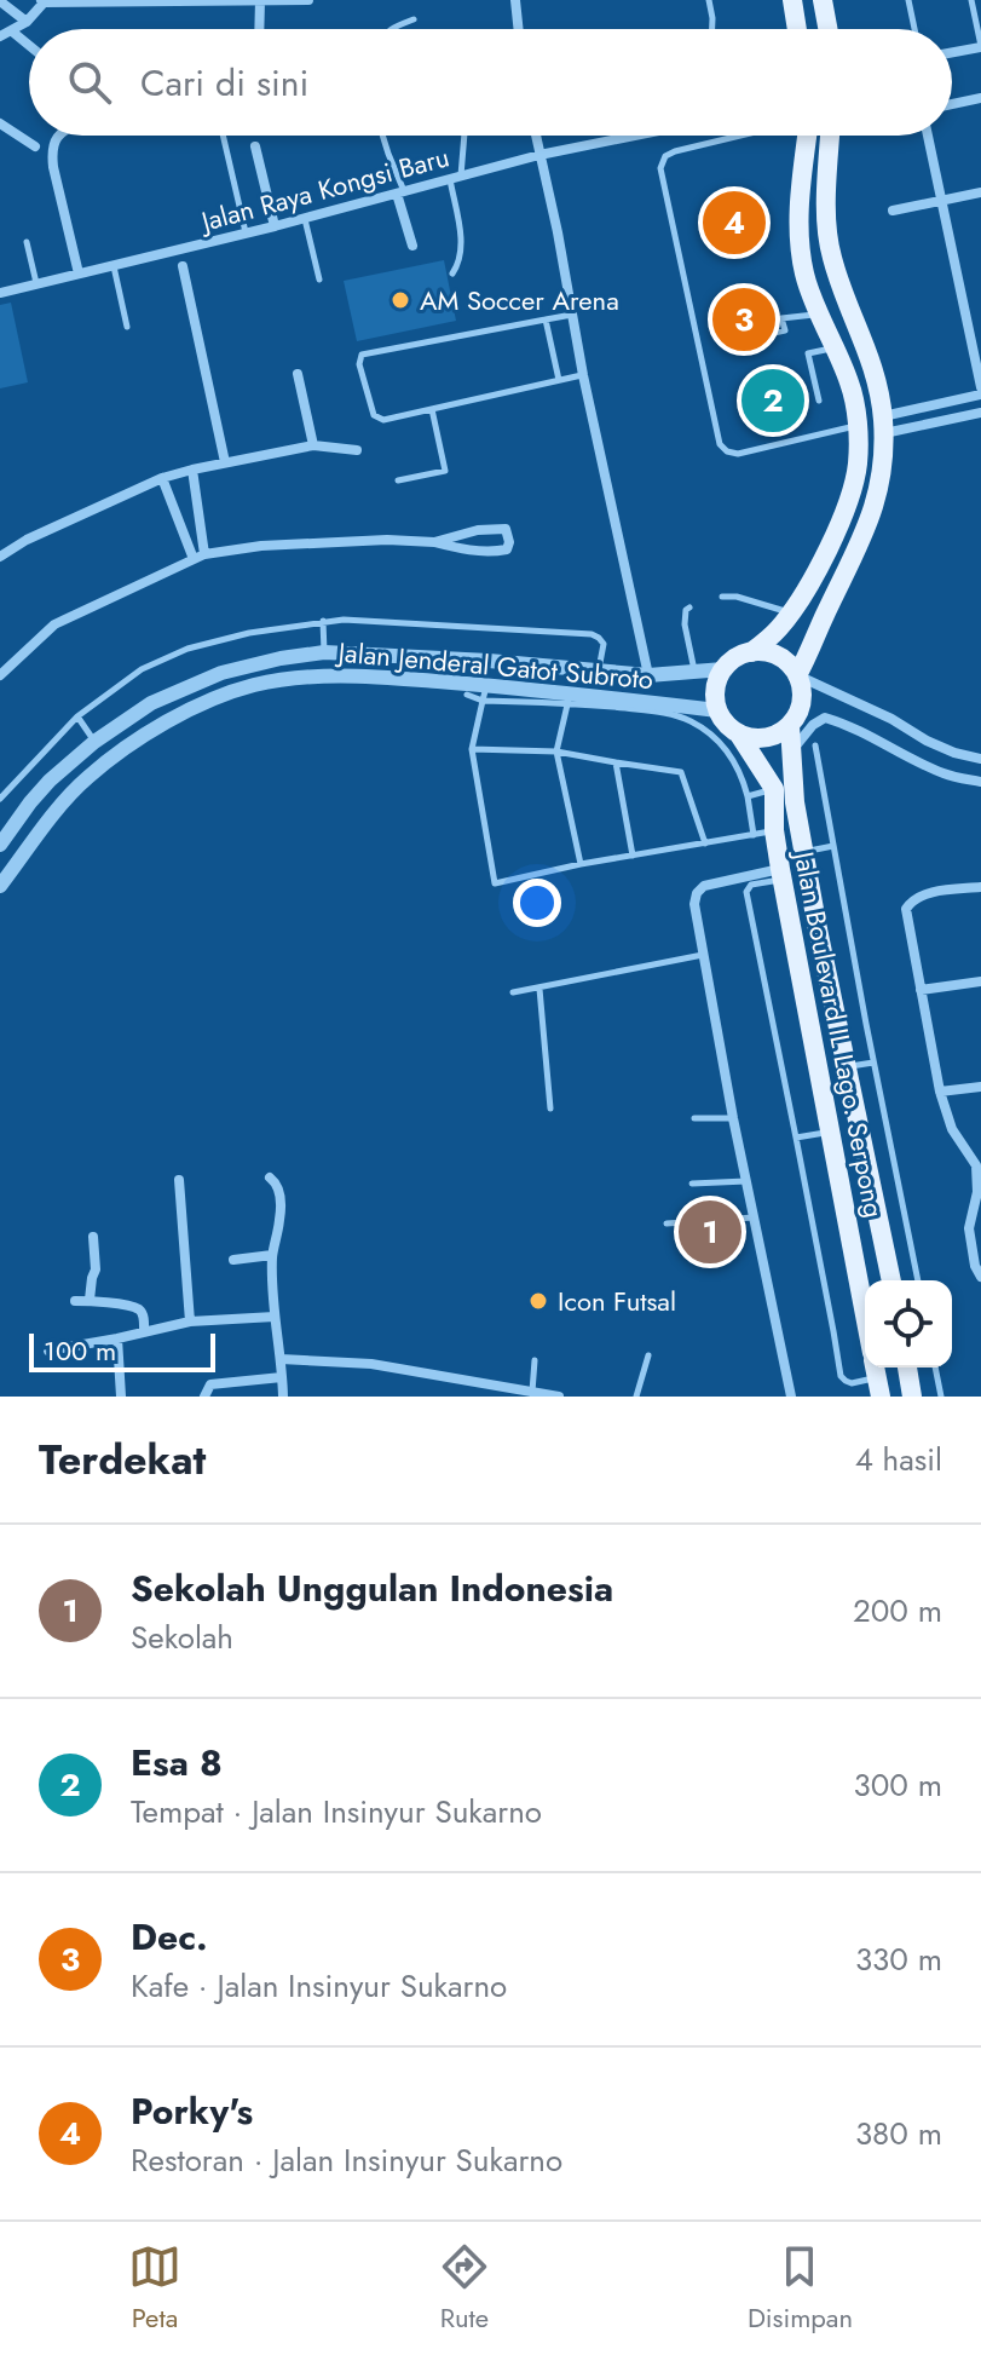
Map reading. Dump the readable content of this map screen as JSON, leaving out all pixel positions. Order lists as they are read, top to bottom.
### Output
{
  "streets": {
    "main road": ["Jalan Boulevard IL Lago. Serpong"],
    "street": ["Jalan Raya Kongsi Baru", "Jalan Jenderal Gatot Subroto"]
  },
  "crossings": [
    ["Jalan Jenderal Gatot Subroto", "Jalan Boulevard IL Lago. Serpong"]
  ],
  "places": ["AM Soccer Arena", "Icon Futsal"],
  "scale_bar": "100 m",
  "page": {
    "search": "Cari di sini",
    "pins": [
      "4",
      "3",
      "2",
      "1"
    ],
    "scale": "100 m",
    "heading": ["Terdekat", "4 hasil"],
    "list": [
      {
        "mark": "1",
        "name": "Sekolah Unggulan Indonesia",
        "note": "Sekolah",
        "value": "200 m"
      },
      {
        "mark": "2",
        "name": "Esa 8",
        "note": "Tempat · Jalan Insinyur Sukarno",
        "value": "300 m"
      },
      {
        "mark": "3",
        "name": "Dec.",
        "note": "Kafe · Jalan Insinyur Sukarno",
        "value": "330 m"
      },
      {
        "mark": "4",
        "name": "Porky's",
        "note": "Restoran · Jalan Insinyur Sukarno",
        "value": "380 m"
      }
    ],
    "nav": ["Peta", "Rute", "Disimpan"]
  }
}
